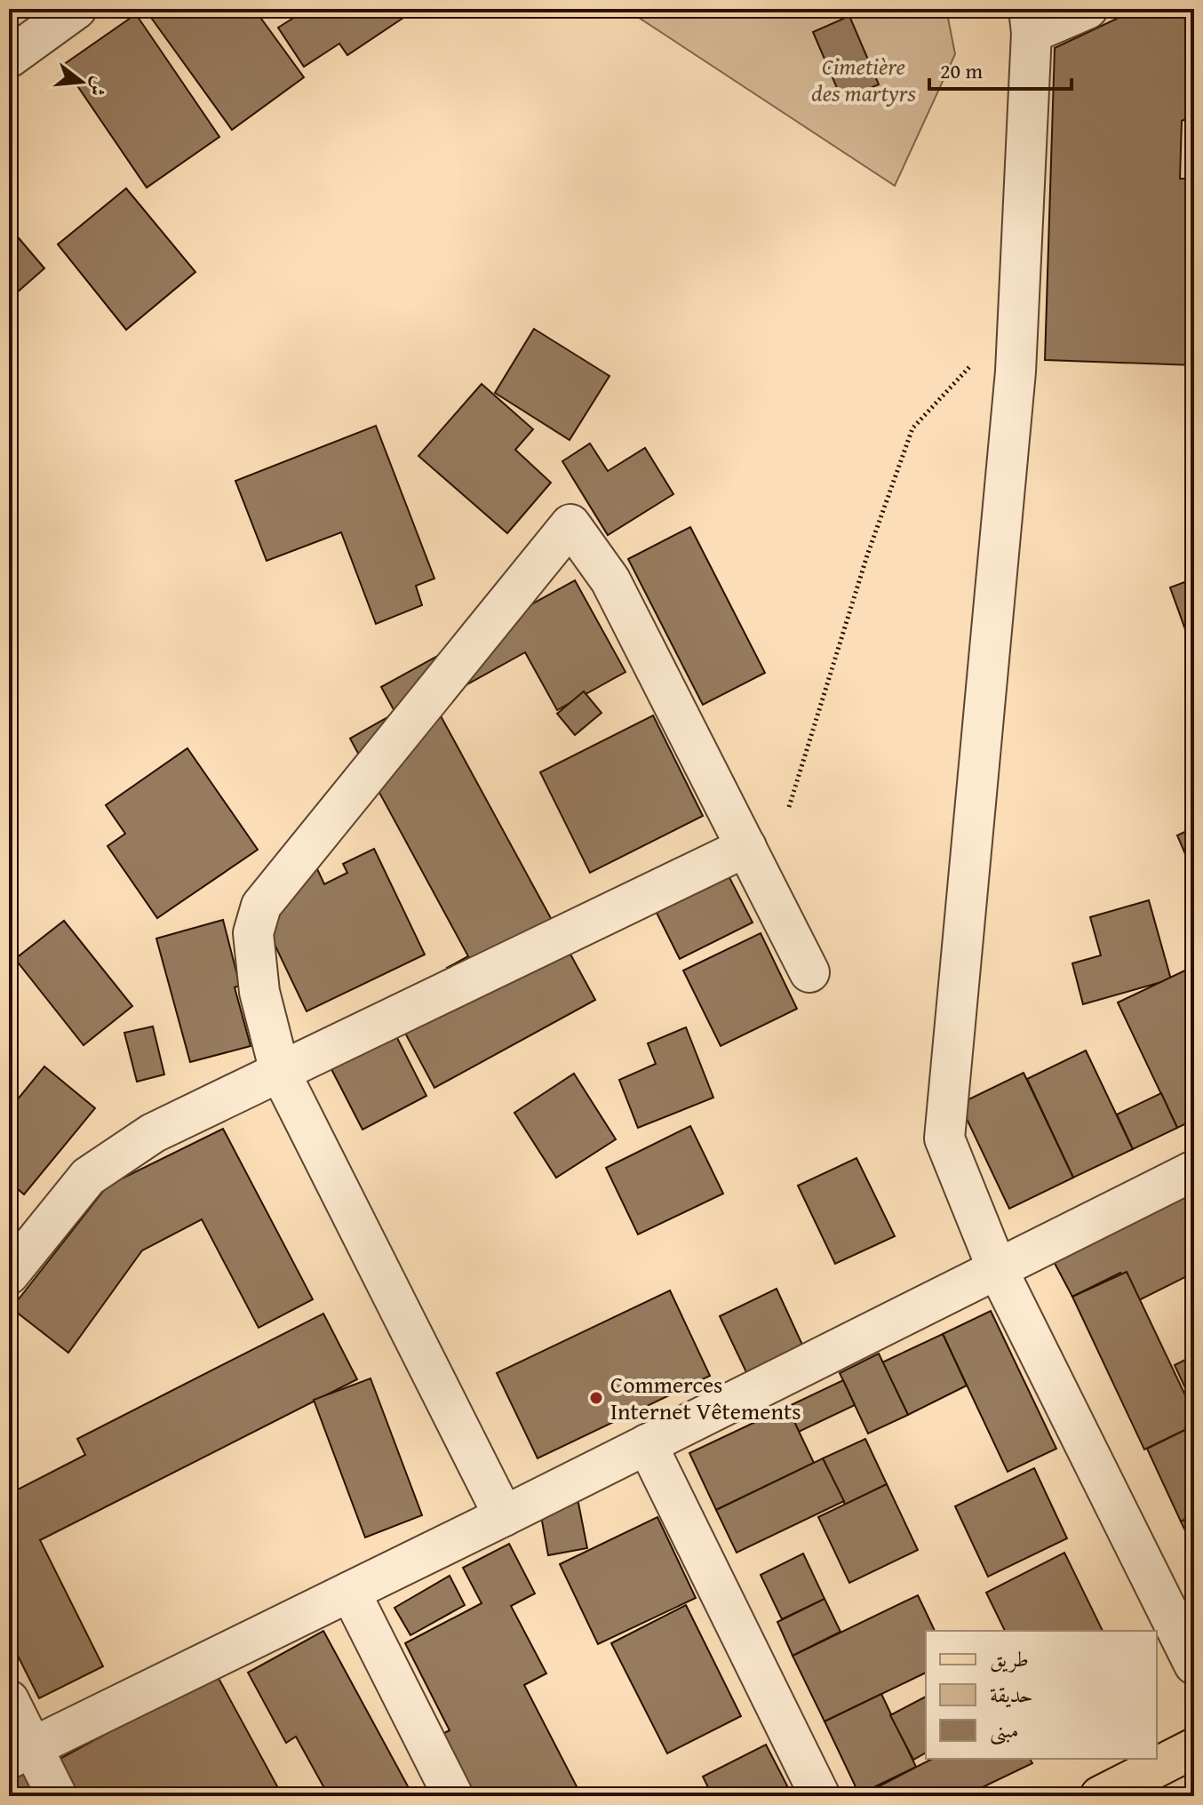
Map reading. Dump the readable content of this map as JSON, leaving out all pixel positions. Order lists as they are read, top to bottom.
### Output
{
  "parks": ["Cimetière des martyrs"],
  "places": ["Commerces Internet Vêtements"],
  "legend": ["طريق", "حديقة", "مبنى"],
  "scale_bar": "20 m",
  "north": "right"
}
